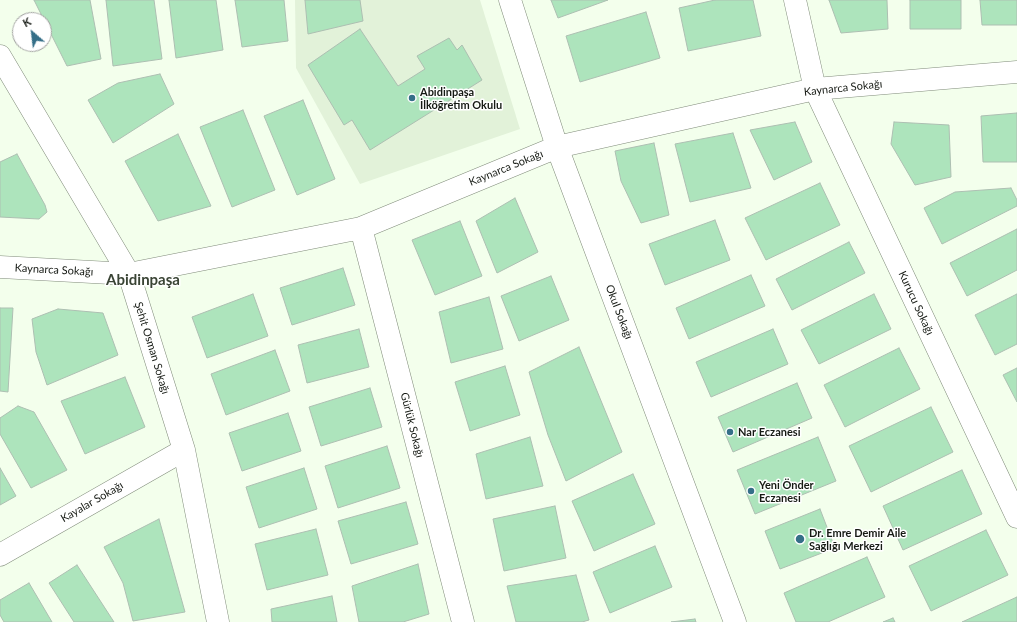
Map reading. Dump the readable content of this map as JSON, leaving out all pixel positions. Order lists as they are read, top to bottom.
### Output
{
  "streets": {
    "street": [
      "Kaynarca Sokağı",
      "Kurucu Sokağı",
      "Okul Sokağı",
      "Şehit Osman Sokağı",
      "Gürlük Sokağı",
      "Kayalar Sokağı"
    ]
  },
  "crossings": [
    ["Kaynarca Sokağı", "Kurucu Sokağı"],
    ["Kaynarca Sokağı", "Okul Sokağı"],
    ["Kaynarca Sokağı", "Şehit Osman Sokağı"],
    ["Kaynarca Sokağı", "Gürlük Sokağı"],
    ["Şehit Osman Sokağı", "Kayalar Sokağı"]
  ],
  "districts": ["Abidinpaşa"],
  "places": [
    "Abidinpaşa İlköğretim Okulu",
    "Nar Eczanesi",
    "Yeni Önder Eczanesi",
    "Dr. Emre Demir Aile Sağlığı Merkezi"
  ],
  "north": "top left"
}
